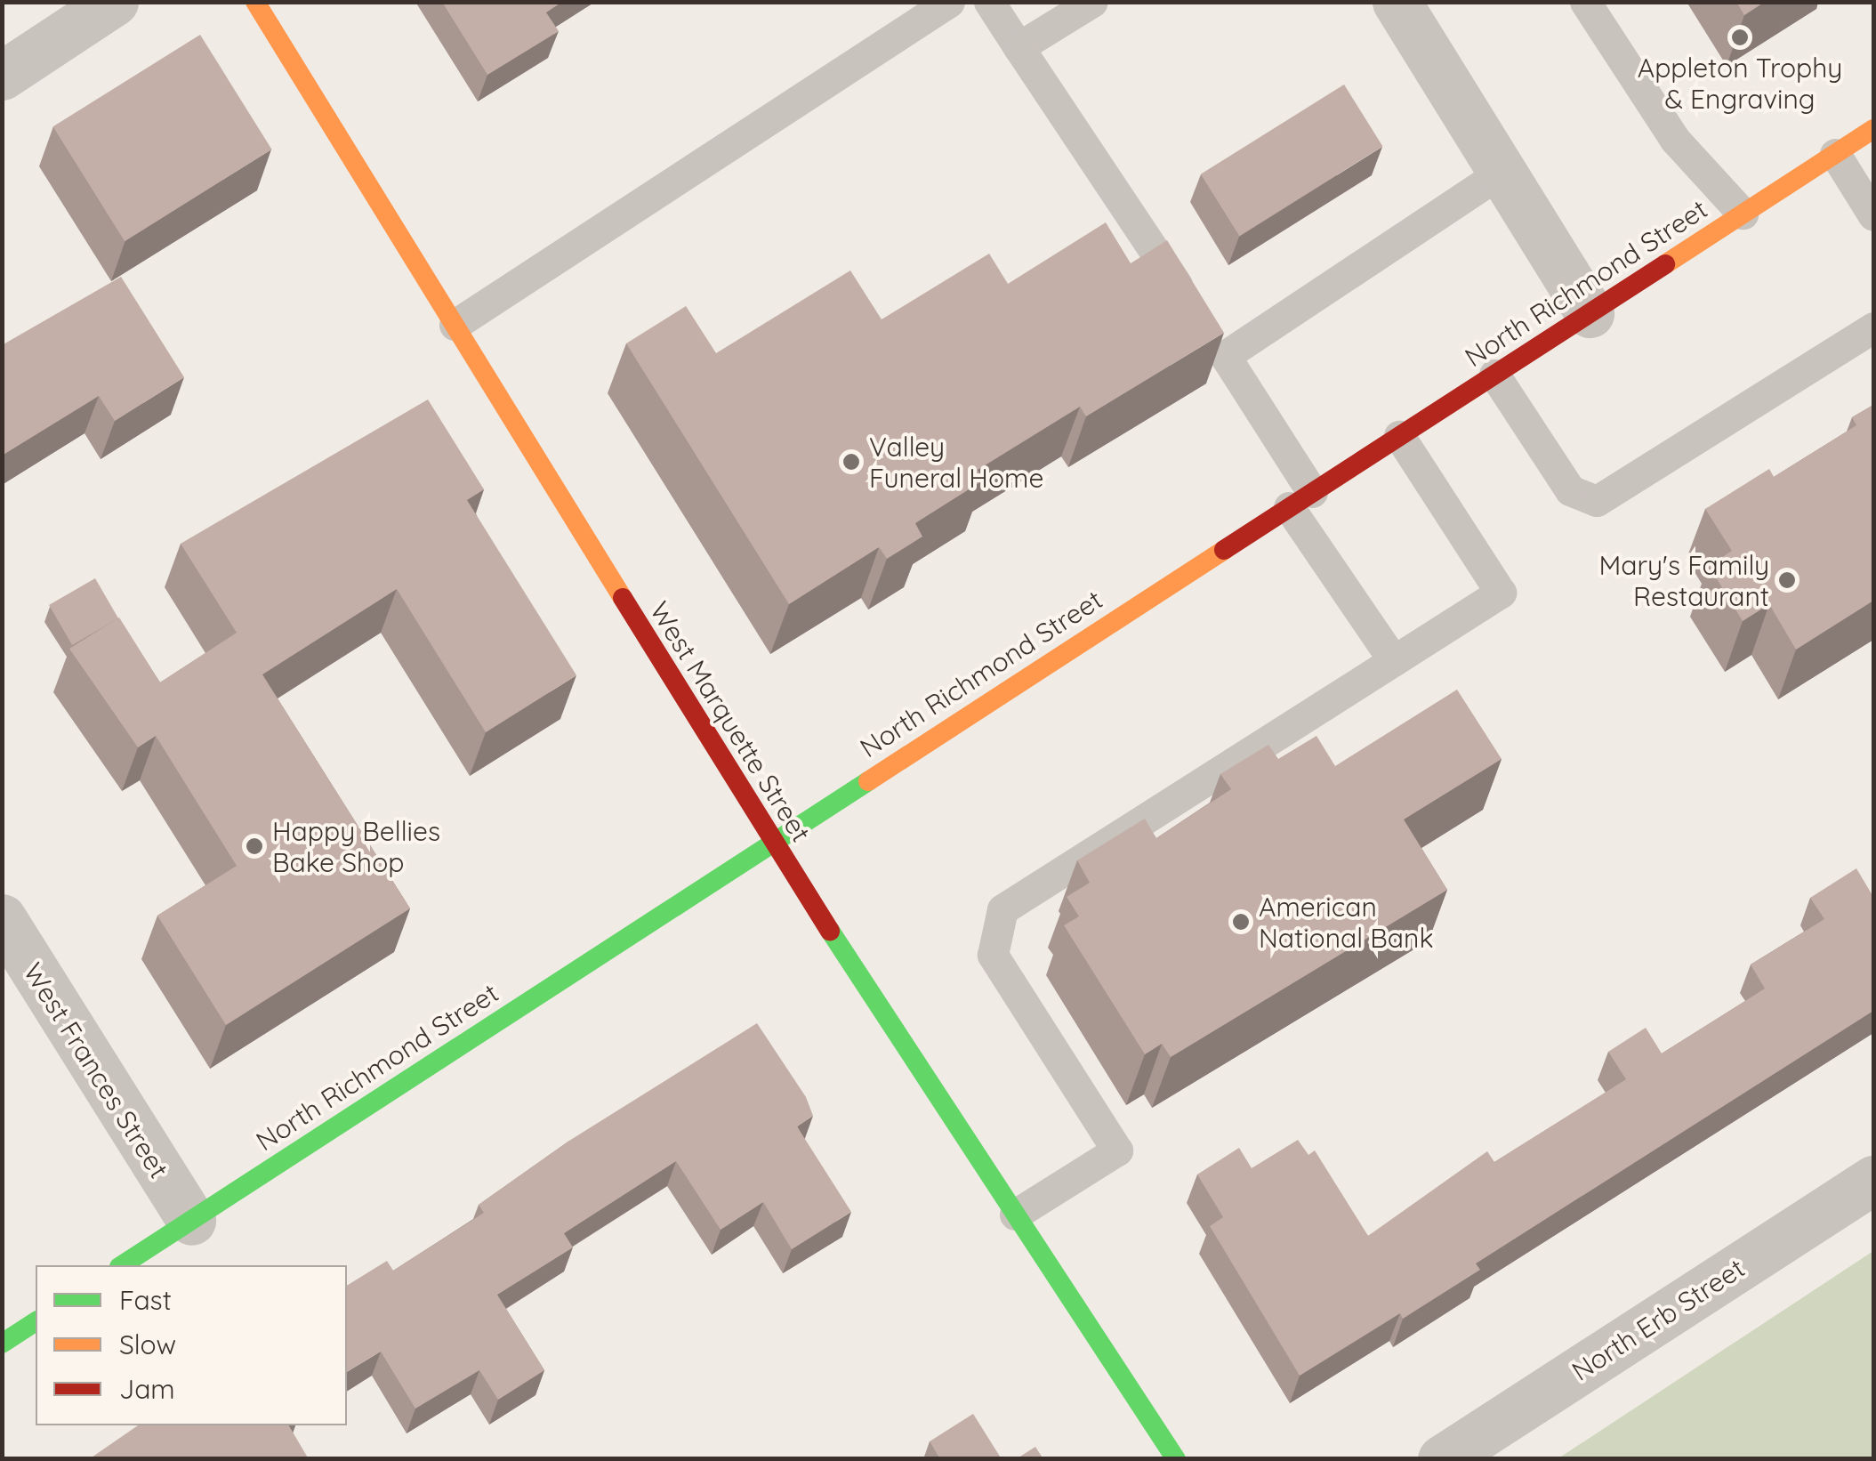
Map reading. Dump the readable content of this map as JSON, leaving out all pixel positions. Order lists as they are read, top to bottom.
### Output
{
  "streets": {
    "main road": ["North Richmond Street", "West Marquette Street"],
    "street": ["West Frances Street", "North Erb Street"]
  },
  "crossings": [
    ["North Richmond Street", "West Marquette Street"],
    ["North Richmond Street", "West Frances Street"]
  ],
  "places": [
    "Appleton Trophy & Engraving",
    "Valley Funeral Home",
    "Mary's Family Restaurant",
    "Happy Bellies Bake Shop",
    "American National Bank"
  ],
  "legend": ["Fast", "Slow", "Jam"]
}
